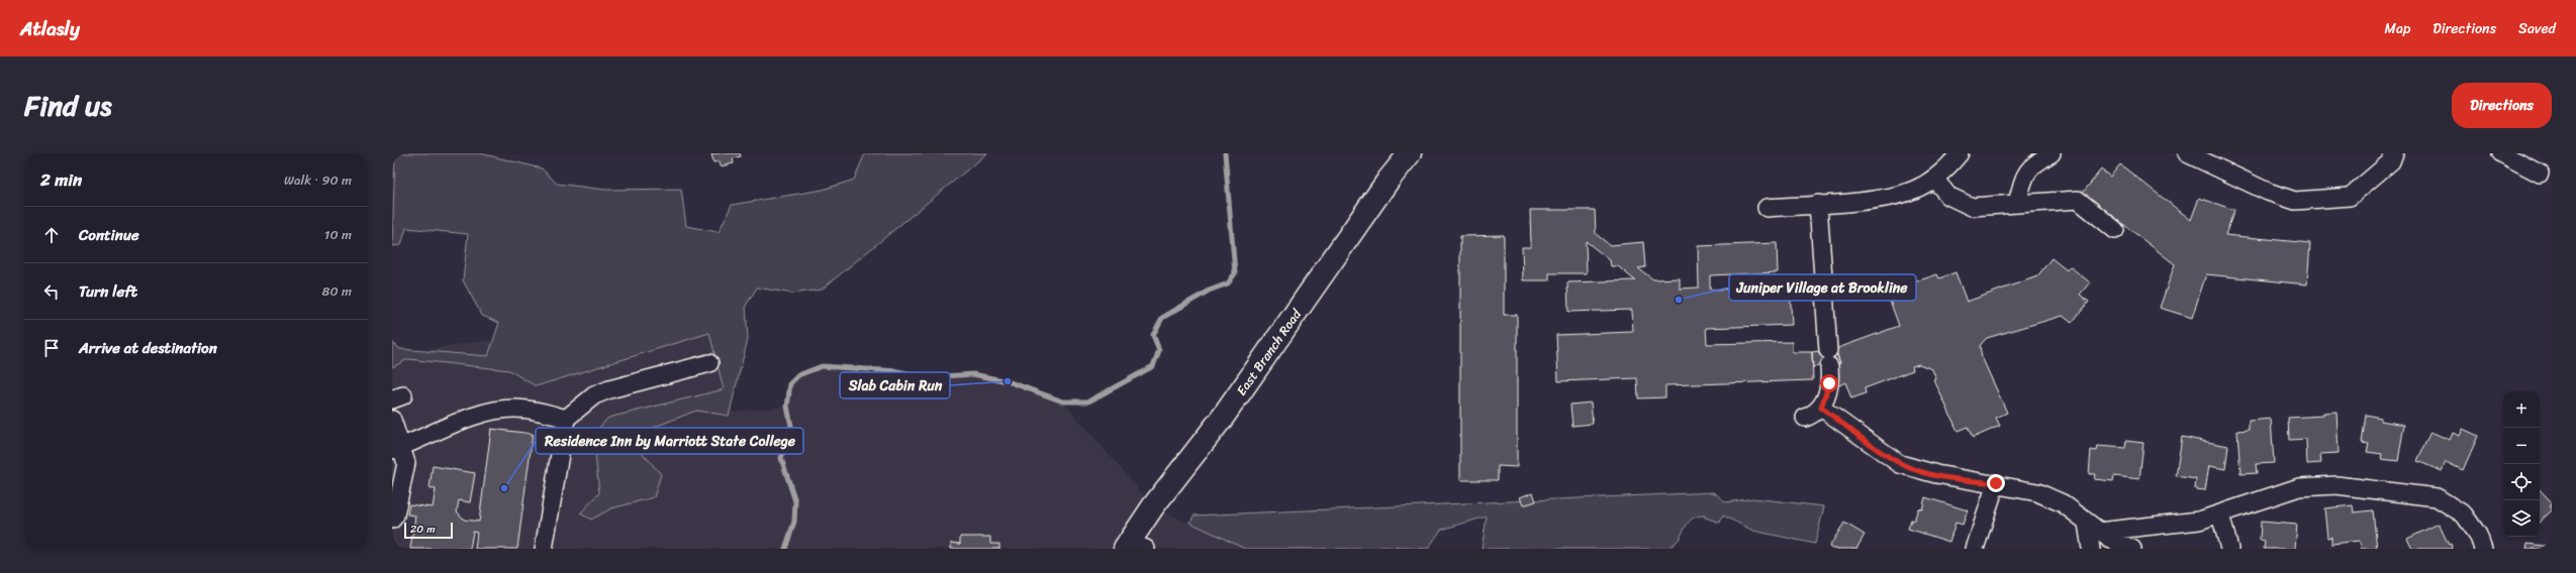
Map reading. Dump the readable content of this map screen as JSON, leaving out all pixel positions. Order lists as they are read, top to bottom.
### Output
{
  "streets": {
    "main road": ["East Branch Road"]
  },
  "places": ["Juniper Village at Brookline", "Slab Cabin Run", "Residence Inn by Marriott State College"],
  "scale_bar": "20 m",
  "page": {
    "header": "Atlasly",
    "nav": ["Map", "Directions", "Saved"],
    "title": "Find us",
    "buttons": "Directions",
    "heading": ["2 min", "Walk · 90 m"],
    "list": [
      ["Continue", "10 m"],
      ["Turn left", "80 m"],
      "Arrive at destination"
    ],
    "map_buttons": ["+", "−"],
    "scale": "20 m"
  }
}
